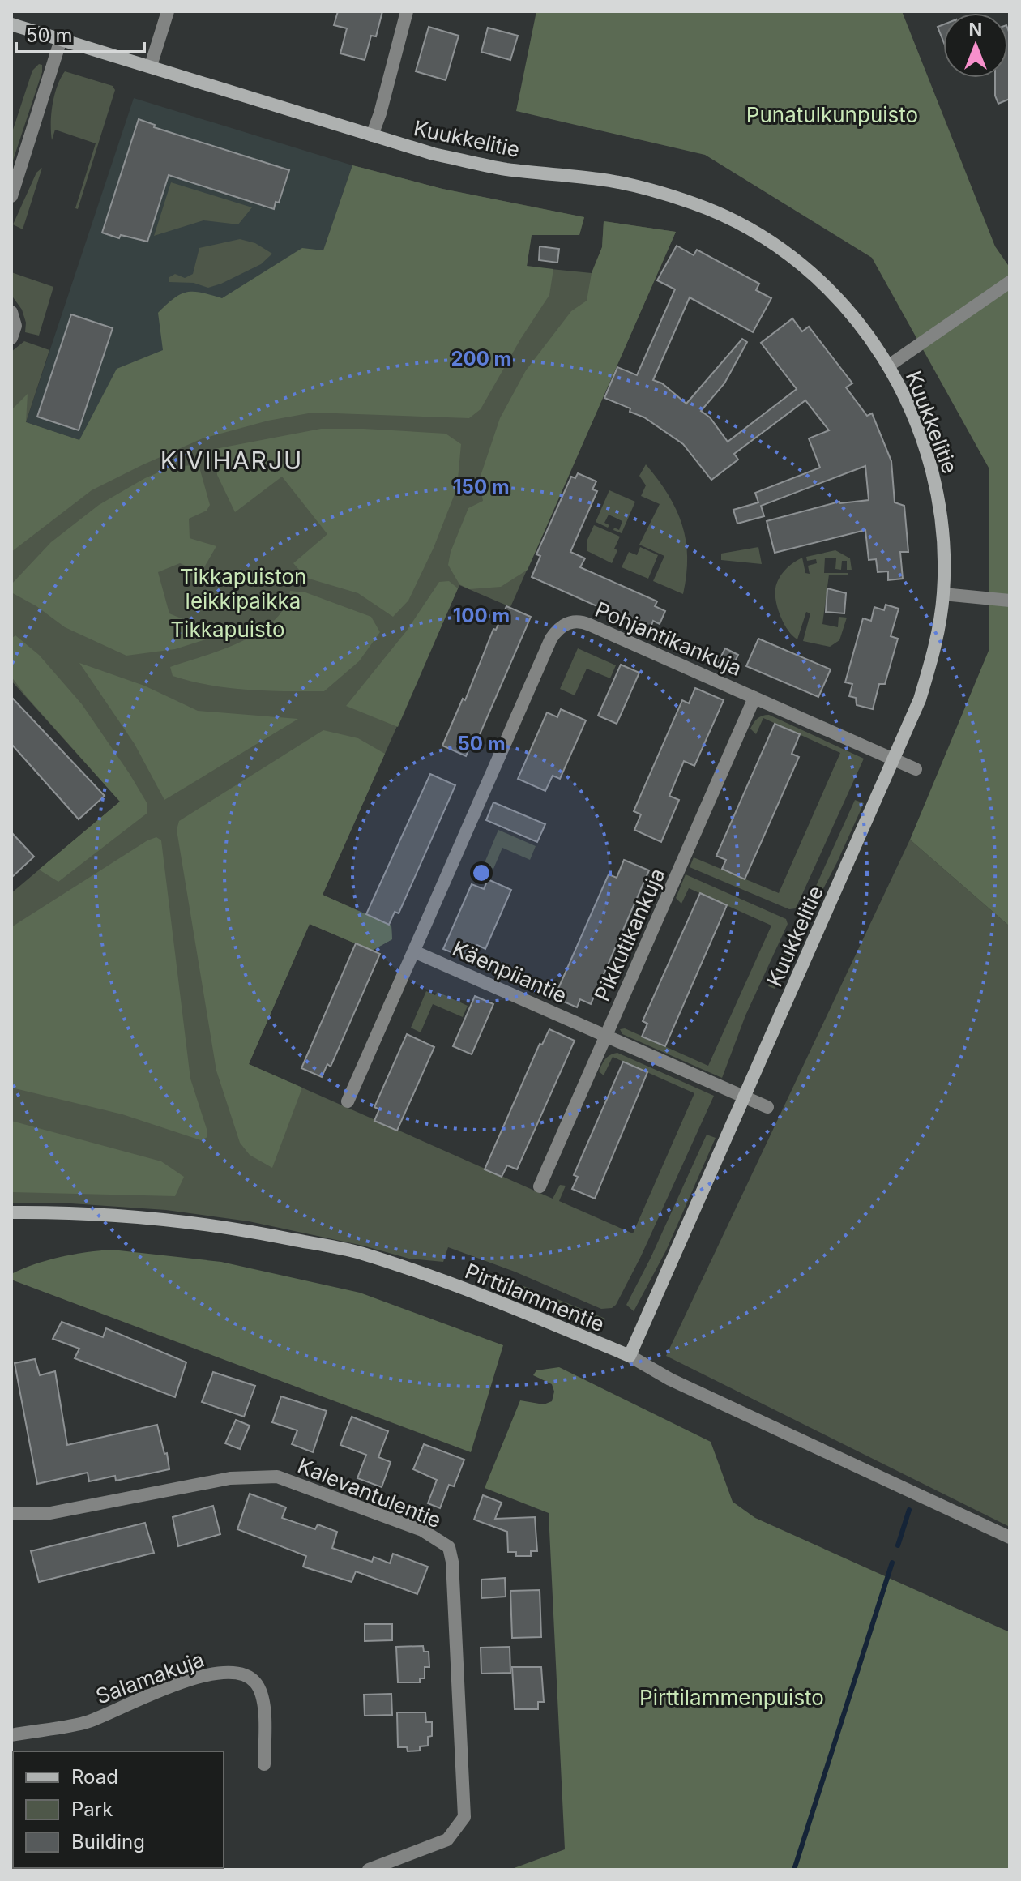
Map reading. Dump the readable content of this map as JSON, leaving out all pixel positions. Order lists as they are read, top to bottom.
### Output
{
  "streets": {
    "street": [
      "Kuukkelitie",
      "Pohjantikankuja",
      "Pikkutikankuja",
      "Käenpiiantie",
      "Pirttilammentie",
      "Kalevantulentie",
      "Salamakuja"
    ]
  },
  "crossings": [
    ["Kuukkelitie", "Pohjantikankuja"],
    ["Kuukkelitie", "Käenpiiantie"],
    ["Kuukkelitie", "Pirttilammentie"],
    ["Pohjantikankuja", "Pikkutikankuja"],
    ["Pohjantikankuja", "Käenpiiantie"],
    ["Pikkutikankuja", "Käenpiiantie"]
  ],
  "districts": ["KIVIHARJU"],
  "parks": [
    "Punatulkunpuisto",
    "Tikkapuiston leikkipaikka",
    "Tikkapuisto",
    "Pirttilammenpuisto"
  ],
  "legend": ["Road", "Park", "Building"],
  "scale_bar": "50 m",
  "north": "top",
  "rings": [
    "200 m",
    "150 m",
    "100 m",
    "50 m"
  ]
}
